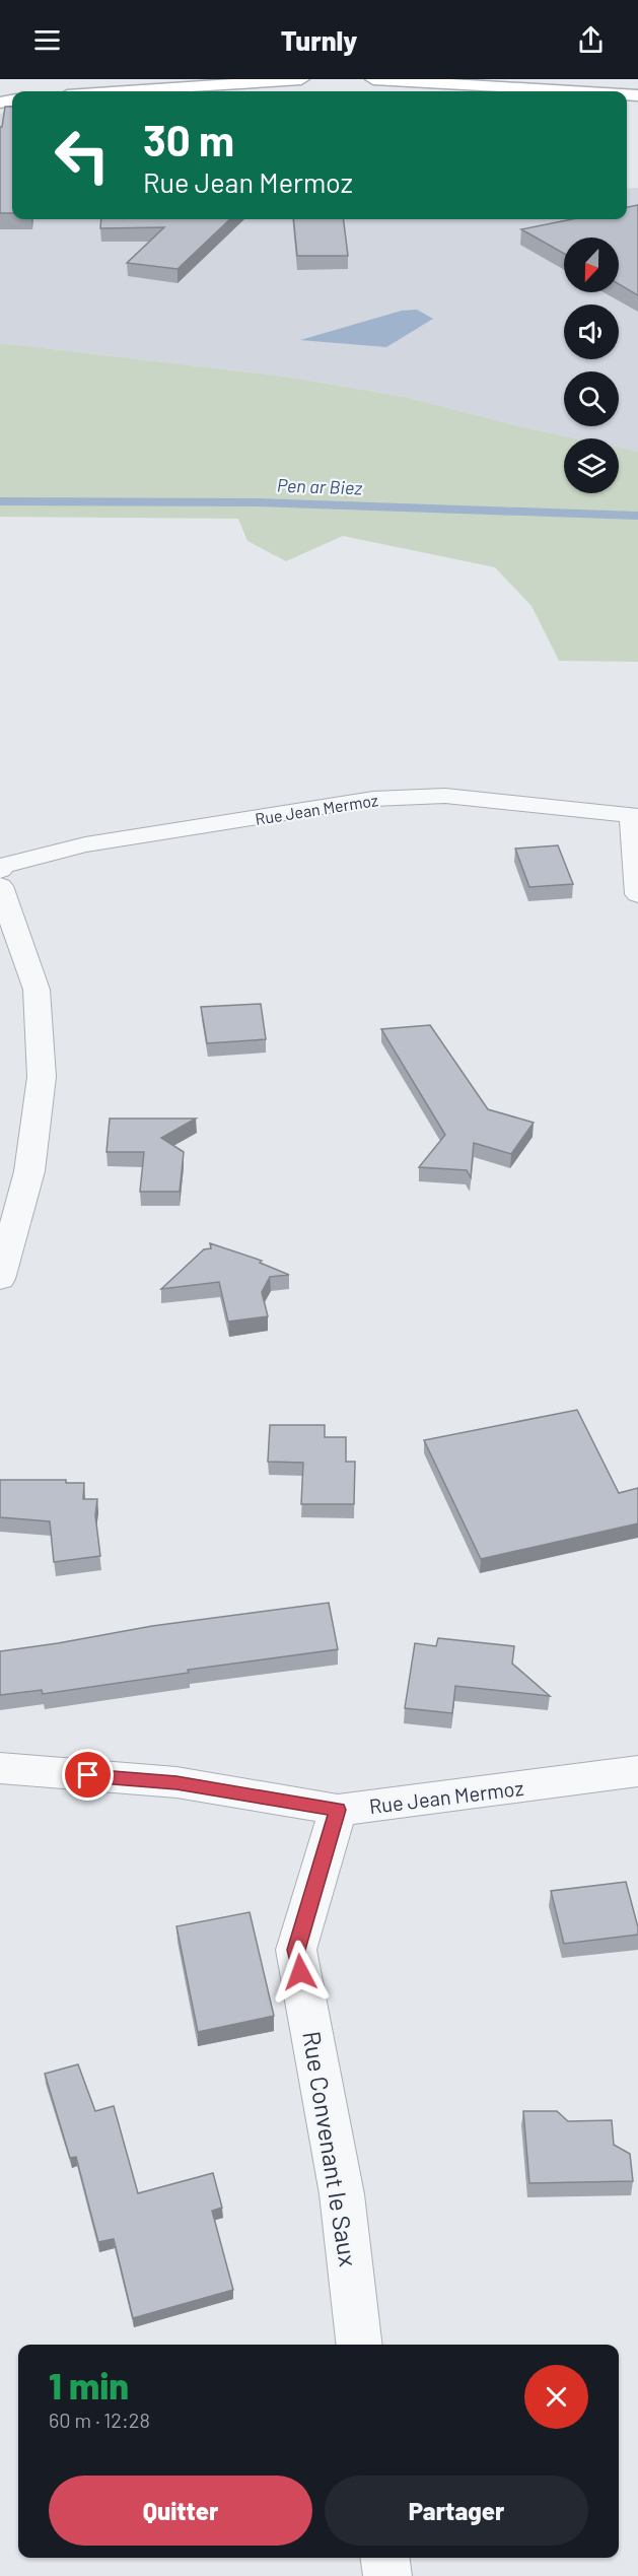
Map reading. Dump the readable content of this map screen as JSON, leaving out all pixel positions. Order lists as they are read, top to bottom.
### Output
{
  "streets": {
    "street": ["Rue Jean Mermoz", "Rue Convenant le Saux"]
  },
  "crossings": [
    ["Rue Jean Mermoz", "Rue Convenant le Saux"]
  ],
  "water": ["Pen ar Biez"],
  "north": "bottom",
  "page": {
    "header": "Turnly",
    "turn": ["30 m", "Rue Jean Mermoz"],
    "heading": ["1 min", "60 m · 12:28"],
    "buttons": ["Quitter", "Partager"]
  }
}
